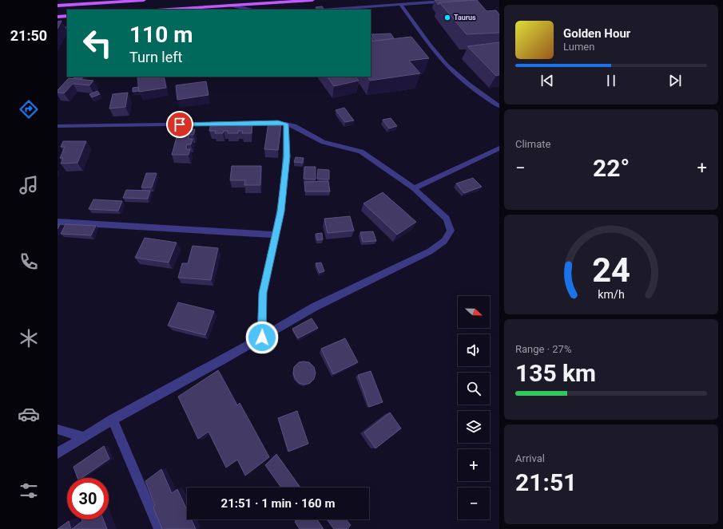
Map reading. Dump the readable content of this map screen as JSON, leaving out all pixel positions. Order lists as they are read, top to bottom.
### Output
{
  "places": ["Taurus"],
  "north": "right",
  "page": {
    "tabs": "21:50",
    "turn": ["110 m", "Turn left"],
    "song": ["Golden Hour", "Lumen"],
    "tile": [
      "Climate",
      ["Range · 27%", "135 km"],
      ["Arrival", "21:51"]
    ],
    "heat": ["−", "22°", "+"],
    "map_buttons": ["+", "−"],
    "limit": "30",
    "trip": "21:51 · 1 min · 160 m",
    "gauge": ["24", "km/h"]
  }
}
